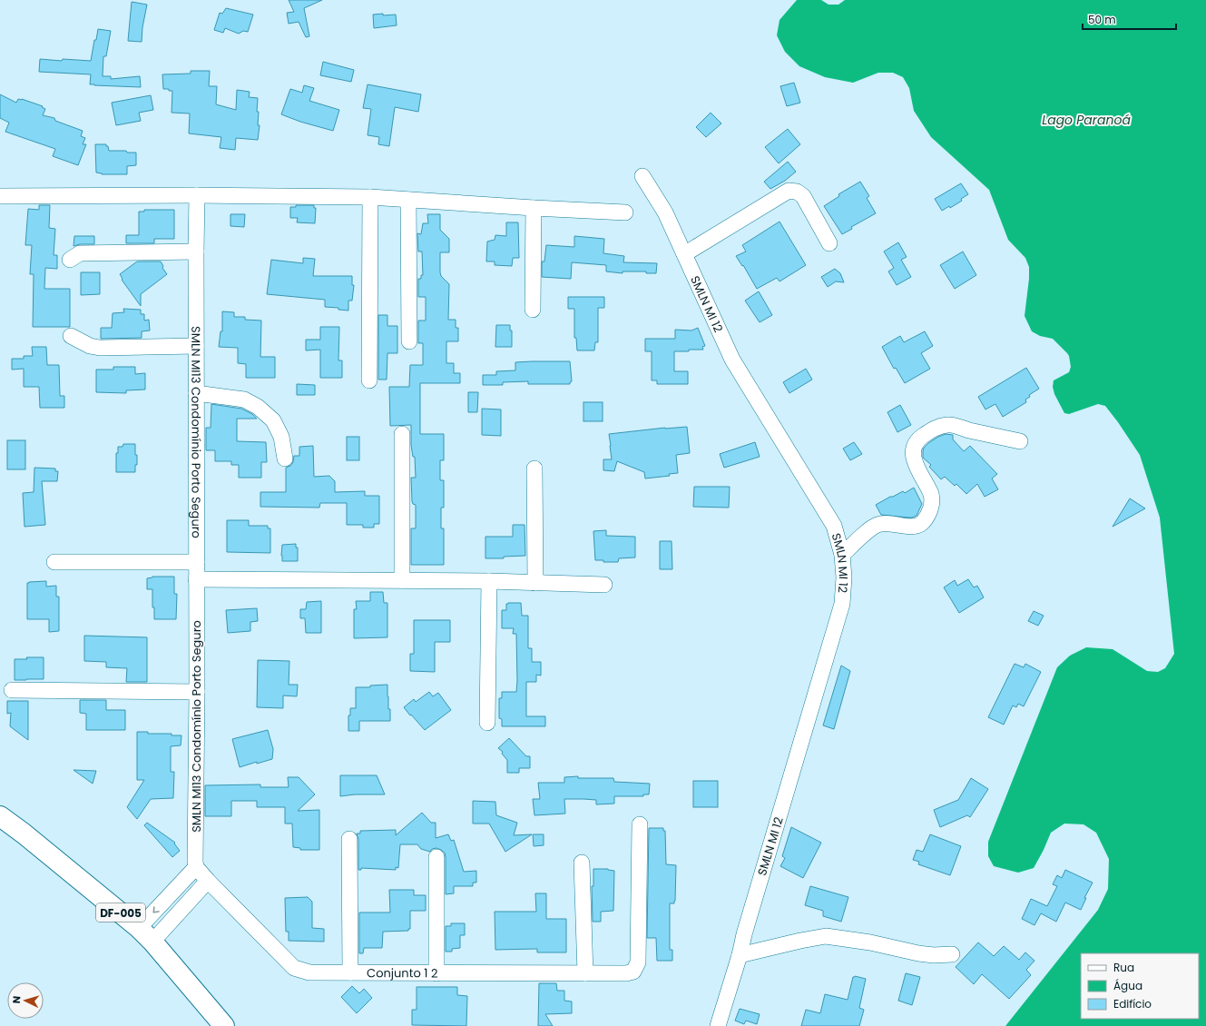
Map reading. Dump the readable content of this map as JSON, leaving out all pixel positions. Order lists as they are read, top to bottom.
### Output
{
  "streets": {
    "main road": ["DF-005"],
    "street": ["SMLN MI 12", "SMLN MI13 Condomínio Porto Seguro", "Conjunto 1 2"]
  },
  "water": ["Lago Paranoá"],
  "legend": ["Rua", "Água", "Edifício"],
  "scale_bar": "50 m",
  "north": "left"
}
